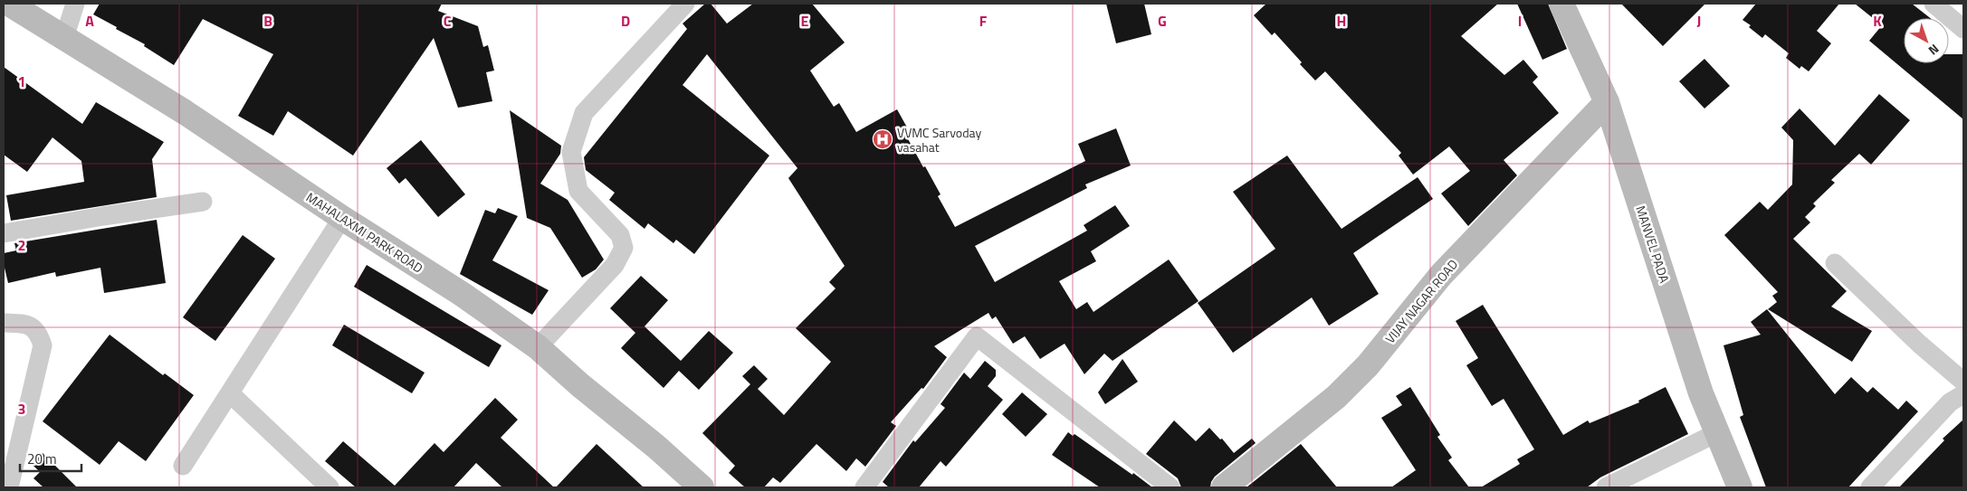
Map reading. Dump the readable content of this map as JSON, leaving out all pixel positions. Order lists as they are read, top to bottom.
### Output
{
  "streets": {
    "street": ["MAHALAXMI PARK ROAD", "MANVEL PADA", "VIJAY NAGAR ROAD"]
  },
  "crossings": [
    ["MANVEL PADA", "VIJAY NAGAR ROAD"]
  ],
  "places": {
    "hospital": ["VVMC Sarvoday vasahat"]
  },
  "scale_bar": "20 m",
  "north": "bottom right",
  "grid": {
    "columns": [
      "A",
      "B",
      "C",
      "D",
      "E",
      "F",
      "G",
      "H",
      "I",
      "J",
      "K"
    ],
    "rows": ["1", "2", "3"]
  }
}
